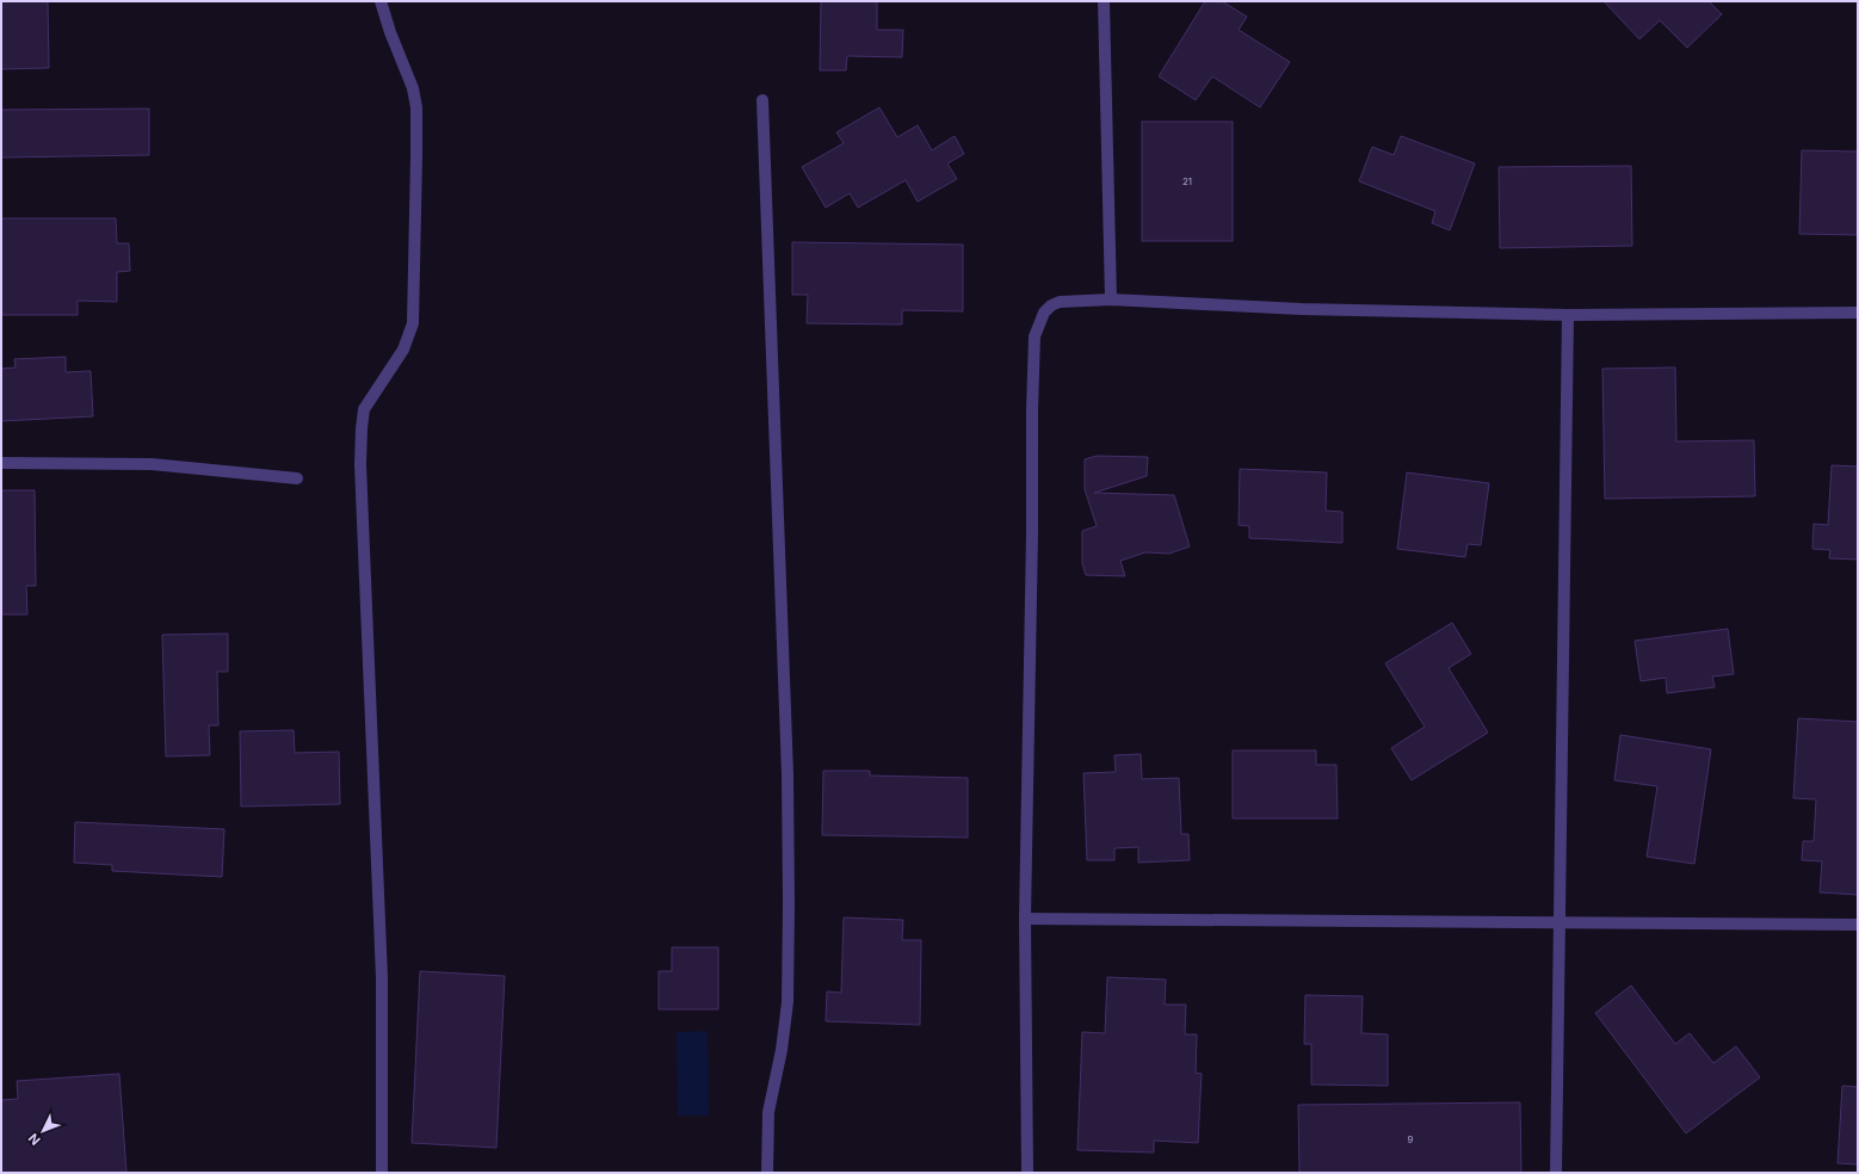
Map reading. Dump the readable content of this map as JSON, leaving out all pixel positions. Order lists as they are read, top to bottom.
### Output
{
  "house_numbers": ["21", "9"],
  "north": "bottom left"
}
